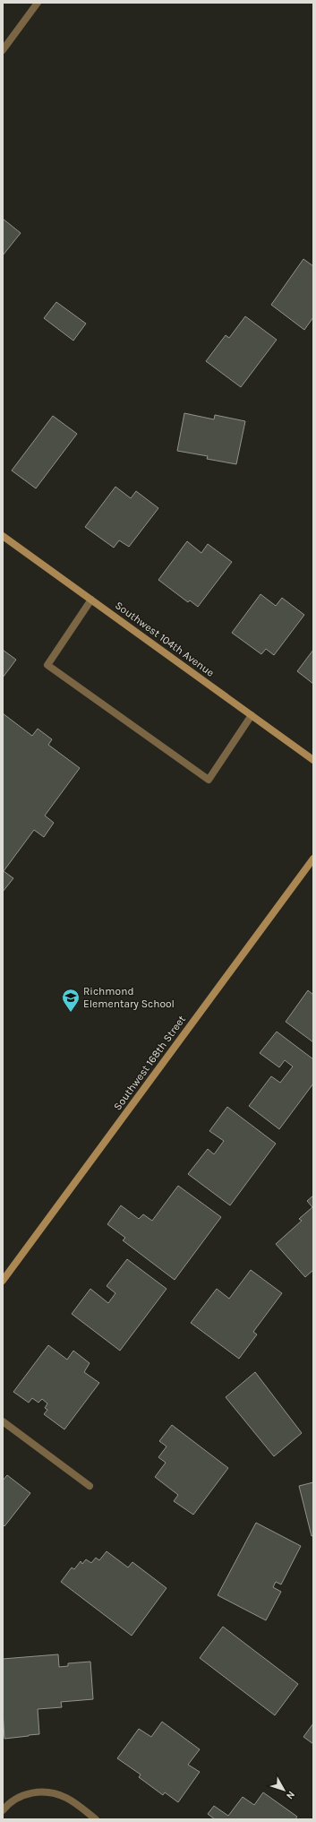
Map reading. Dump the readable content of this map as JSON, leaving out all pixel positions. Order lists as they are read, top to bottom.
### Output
{
  "streets": {
    "street": ["Southwest 104th Avenue", "Southwest 168th Street"]
  },
  "places": {
    "school or university": ["Richmond Elementary School"]
  },
  "north": "bottom right"
}
